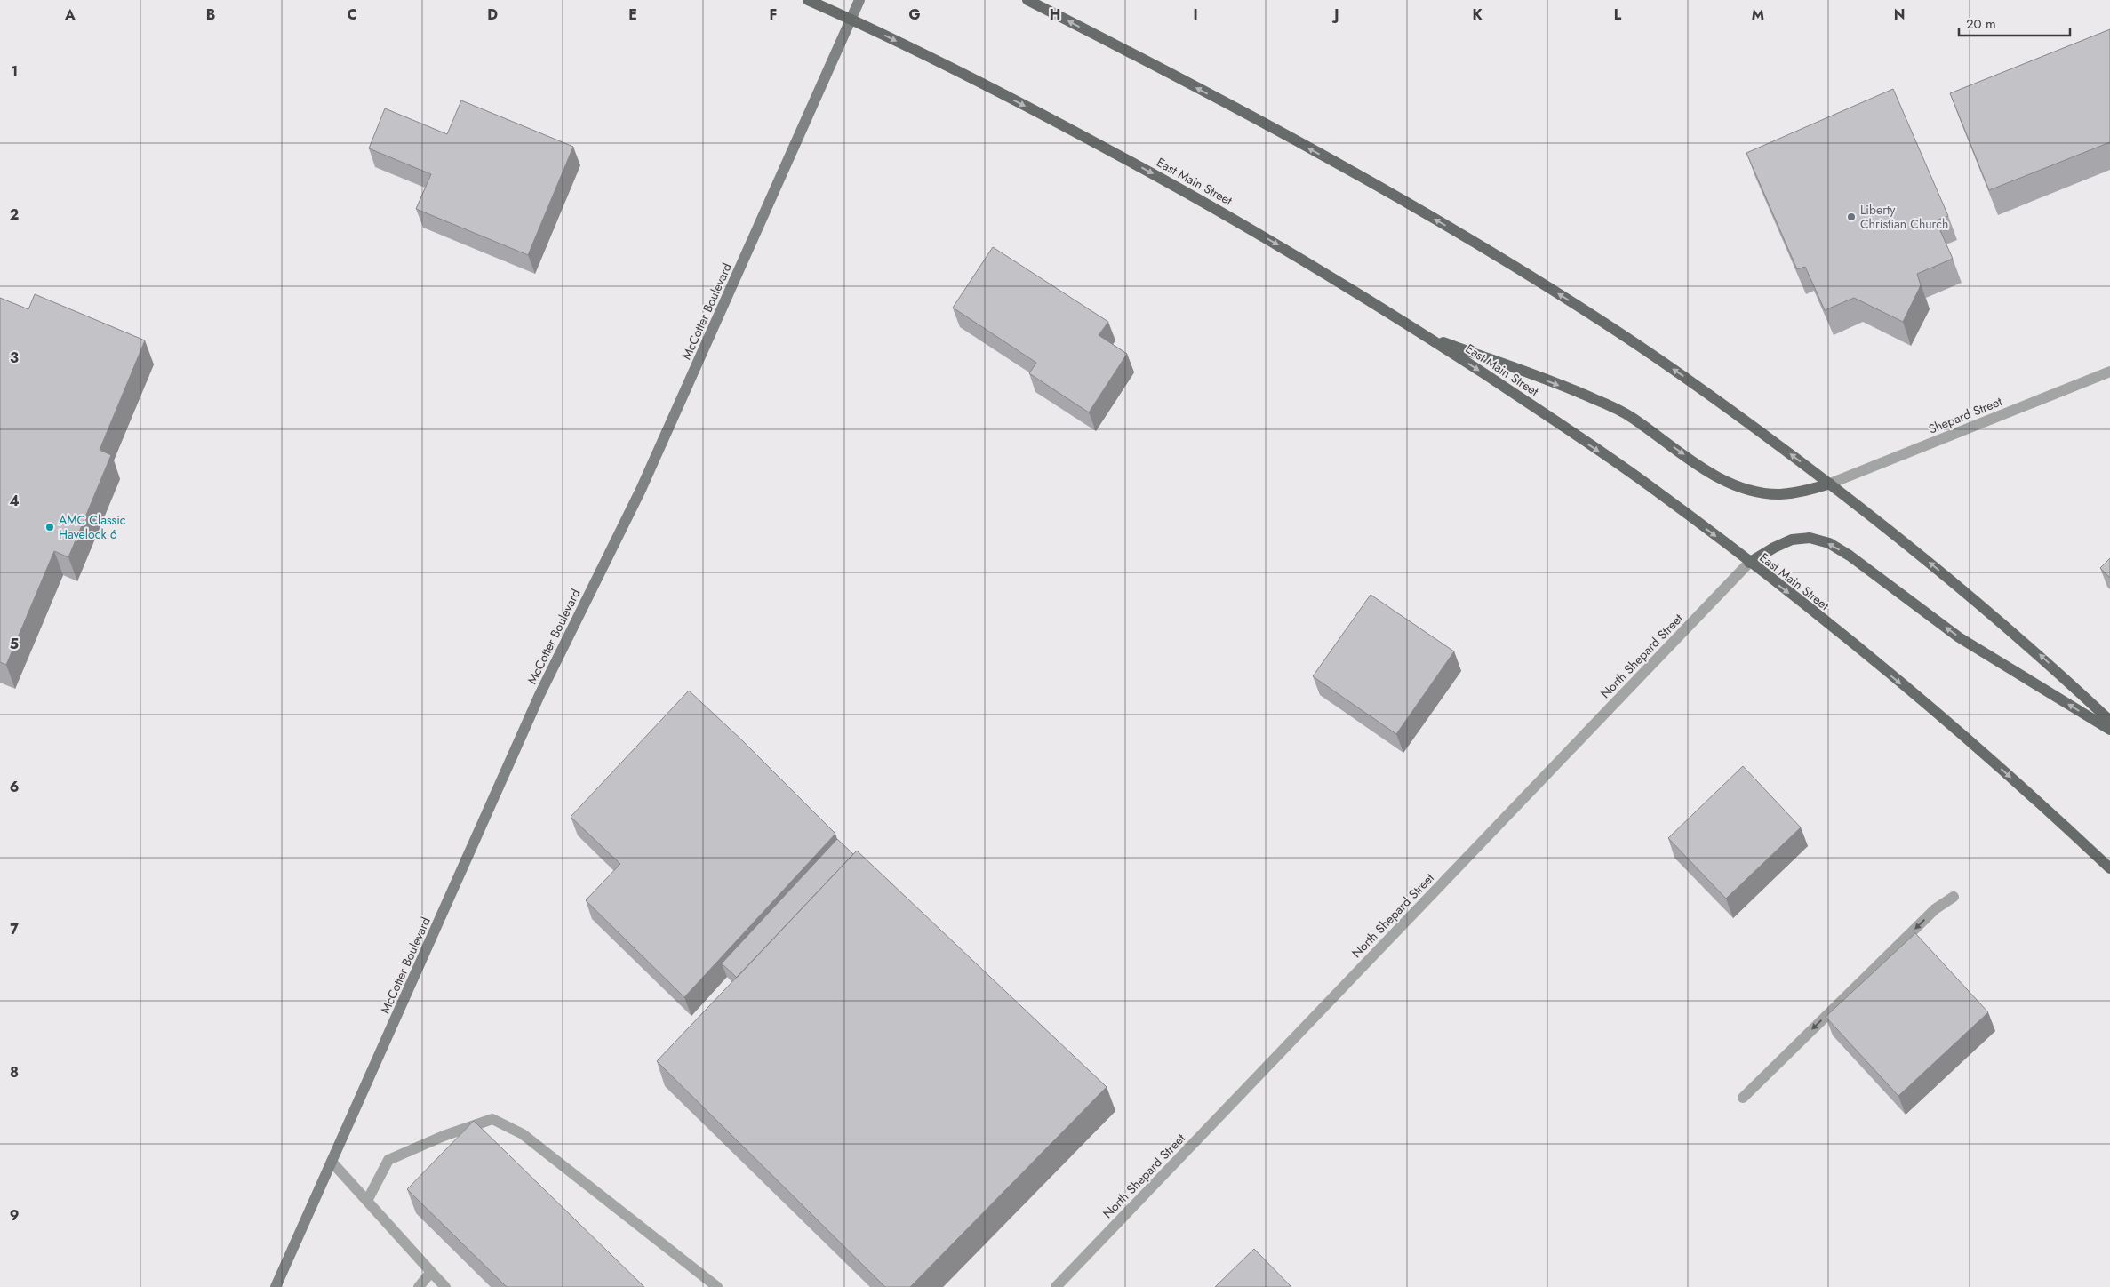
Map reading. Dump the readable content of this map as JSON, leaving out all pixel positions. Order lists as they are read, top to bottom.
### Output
{
  "streets": {
    "main road": ["East Main Street"],
    "street": ["McCotter Boulevard", "Shepard Street", "North Shepard Street"]
  },
  "crossings": [
    ["East Main Street", "McCotter Boulevard"],
    ["East Main Street", "North Shepard Street"]
  ],
  "places": ["Liberty Christian Church", "AMC Classic Havelock 6"],
  "scale_bar": "20 m",
  "grid": {
    "columns": [
      "A",
      "B",
      "C",
      "D",
      "E",
      "F",
      "G",
      "H",
      "I",
      "J",
      "K",
      "L",
      "M",
      "N"
    ],
    "rows": [
      "1",
      "2",
      "3",
      "4",
      "5",
      "6",
      "7",
      "8",
      "9"
    ]
  }
}
